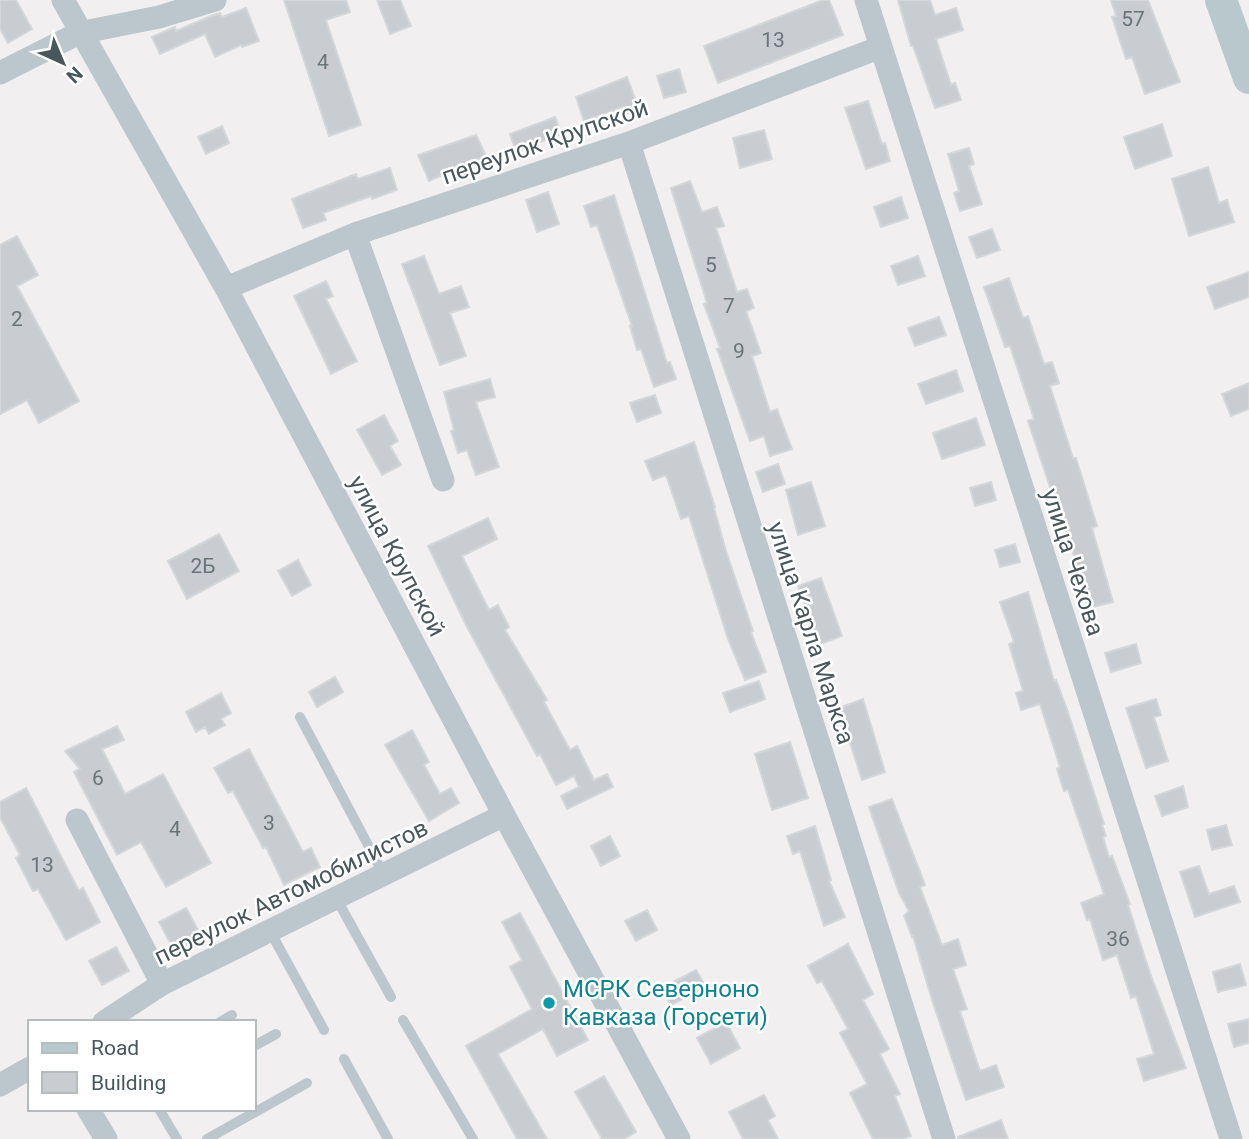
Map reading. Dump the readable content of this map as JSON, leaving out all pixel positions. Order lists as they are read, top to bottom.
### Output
{
  "streets": {
    "street": [
      "переулок Крупской",
      "улица Крупской",
      "улица Чехова",
      "улица Карла Маркса",
      "переулок Автомобилистов"
    ]
  },
  "crossings": [
    ["переулок Крупской", "улица Крупской"],
    ["переулок Крупской", "улица Чехова"],
    ["переулок Крупской", "улица Карла Маркса"],
    ["улица Крупской", "переулок Автомобилистов"]
  ],
  "places": ["МСРК Северноно Кавказа (Горсети)"],
  "house_numbers": [
    "57",
    "13",
    "4",
    "5",
    "7",
    "2",
    "9",
    "2Б",
    "6",
    "3",
    "4",
    "13",
    "36"
  ],
  "legend": ["Road", "Building"],
  "north": "bottom right"
}
